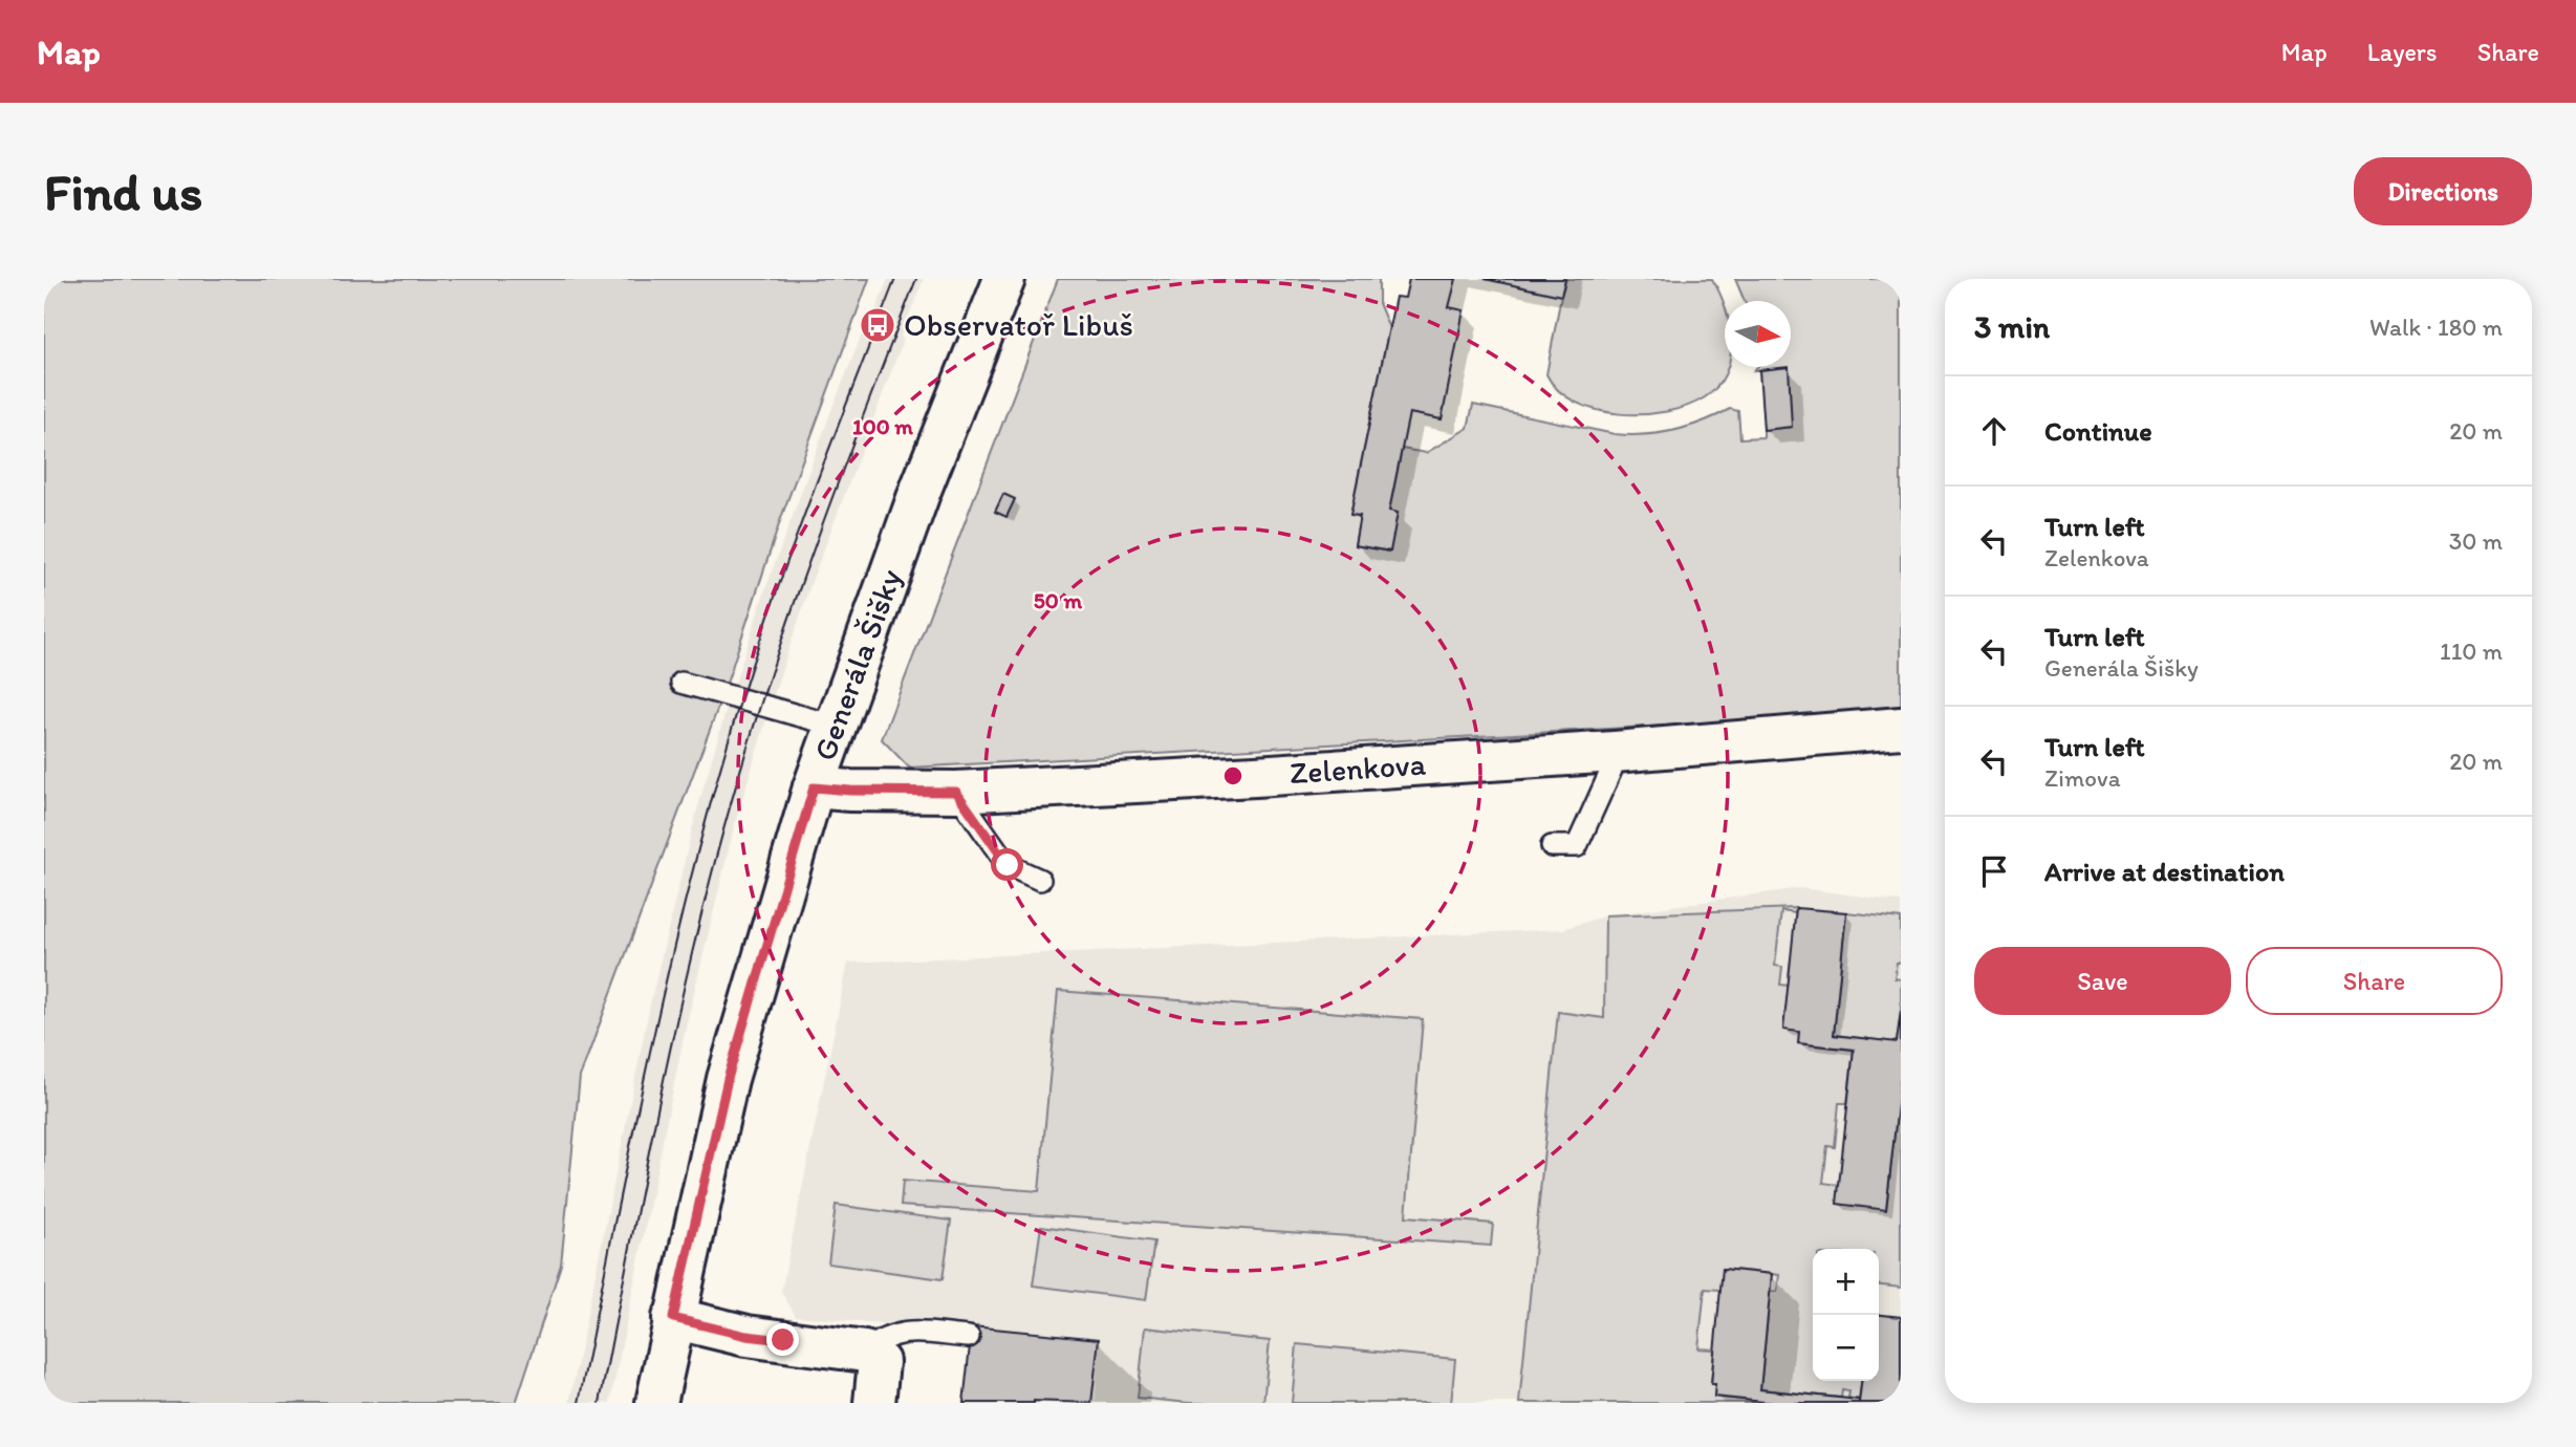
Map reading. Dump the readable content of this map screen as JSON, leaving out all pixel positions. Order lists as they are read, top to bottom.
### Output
{
  "streets": {
    "street": ["Generála Šišky", "Zelenkova"]
  },
  "crossings": [
    ["Generála Šišky", "Zelenkova"]
  ],
  "places": {
    "bus stop": ["Observatoř Libuš"]
  },
  "north": "right",
  "page": {
    "header": "Map",
    "nav": ["Map", "Layers", "Share"],
    "buttons": [
      "Directions",
      ["Save", "Share"]
    ],
    "title": "Find us",
    "heading": ["3 min", "Walk · 180 m"],
    "list": [
      ["Continue", "20 m"],
      ["Turn left", "Zelenkova", "30 m"],
      ["Turn left", "Generála Šišky", "110 m"],
      ["Turn left", "Zimova", "20 m"],
      "Arrive at destination"
    ],
    "map_buttons": ["+", "−"]
  },
  "rings": ["100 m", "50 m"]
}
